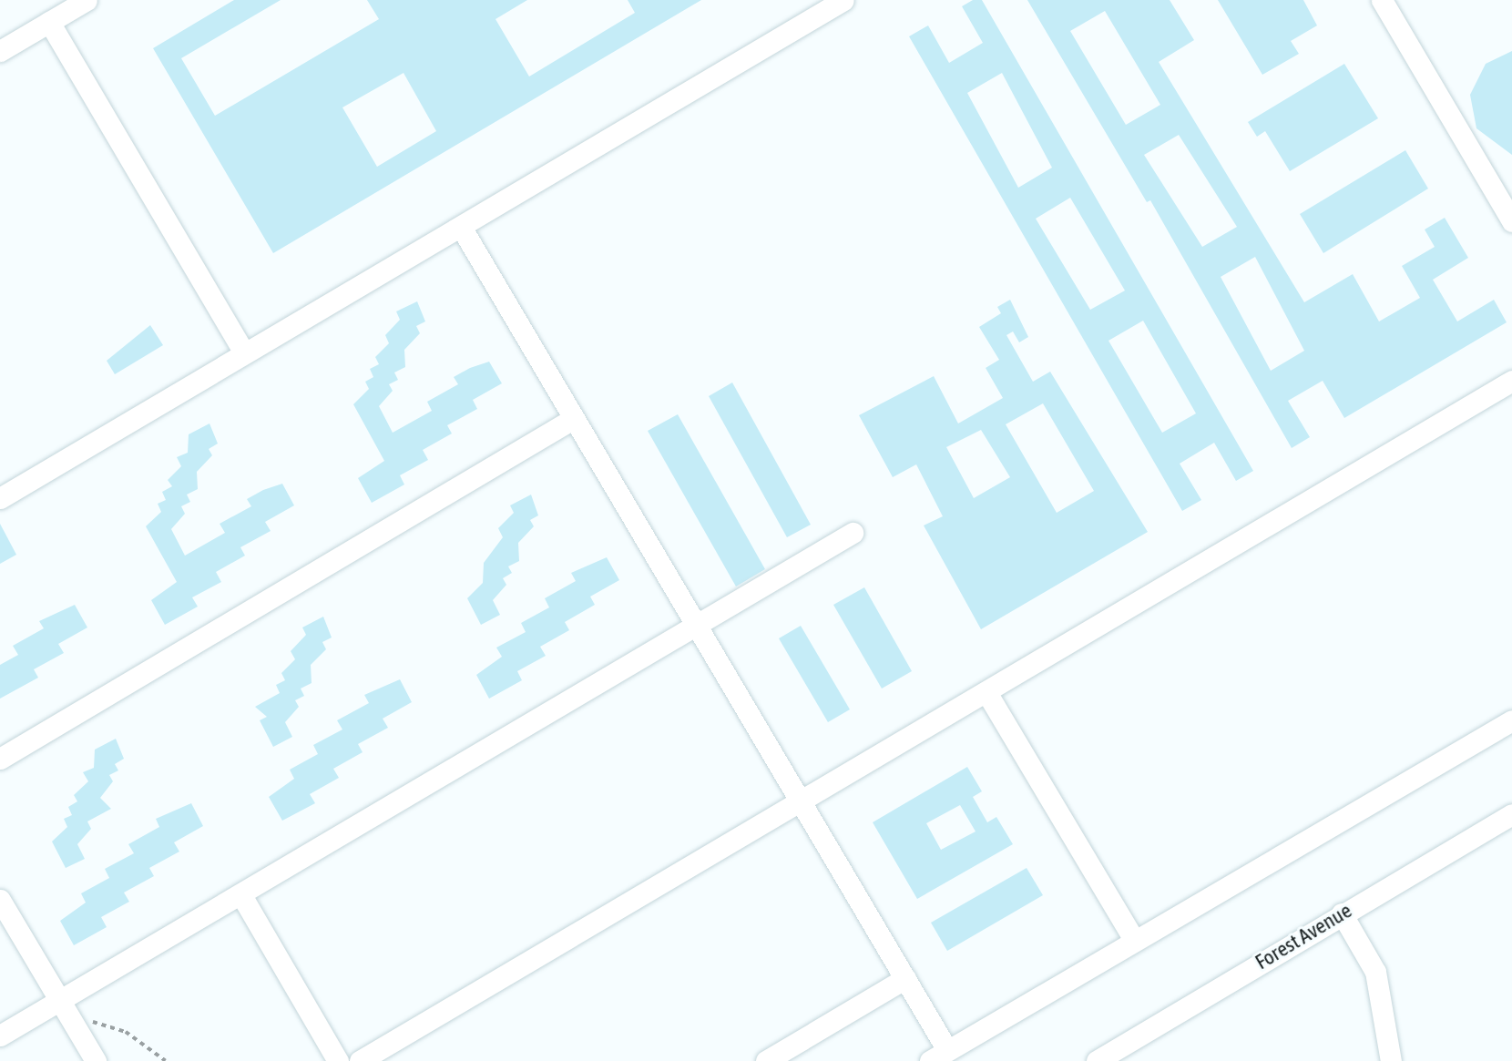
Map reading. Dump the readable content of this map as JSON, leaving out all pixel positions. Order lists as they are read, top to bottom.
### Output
{
  "streets": {
    "street": ["Forest Avenue"]
  }
}
